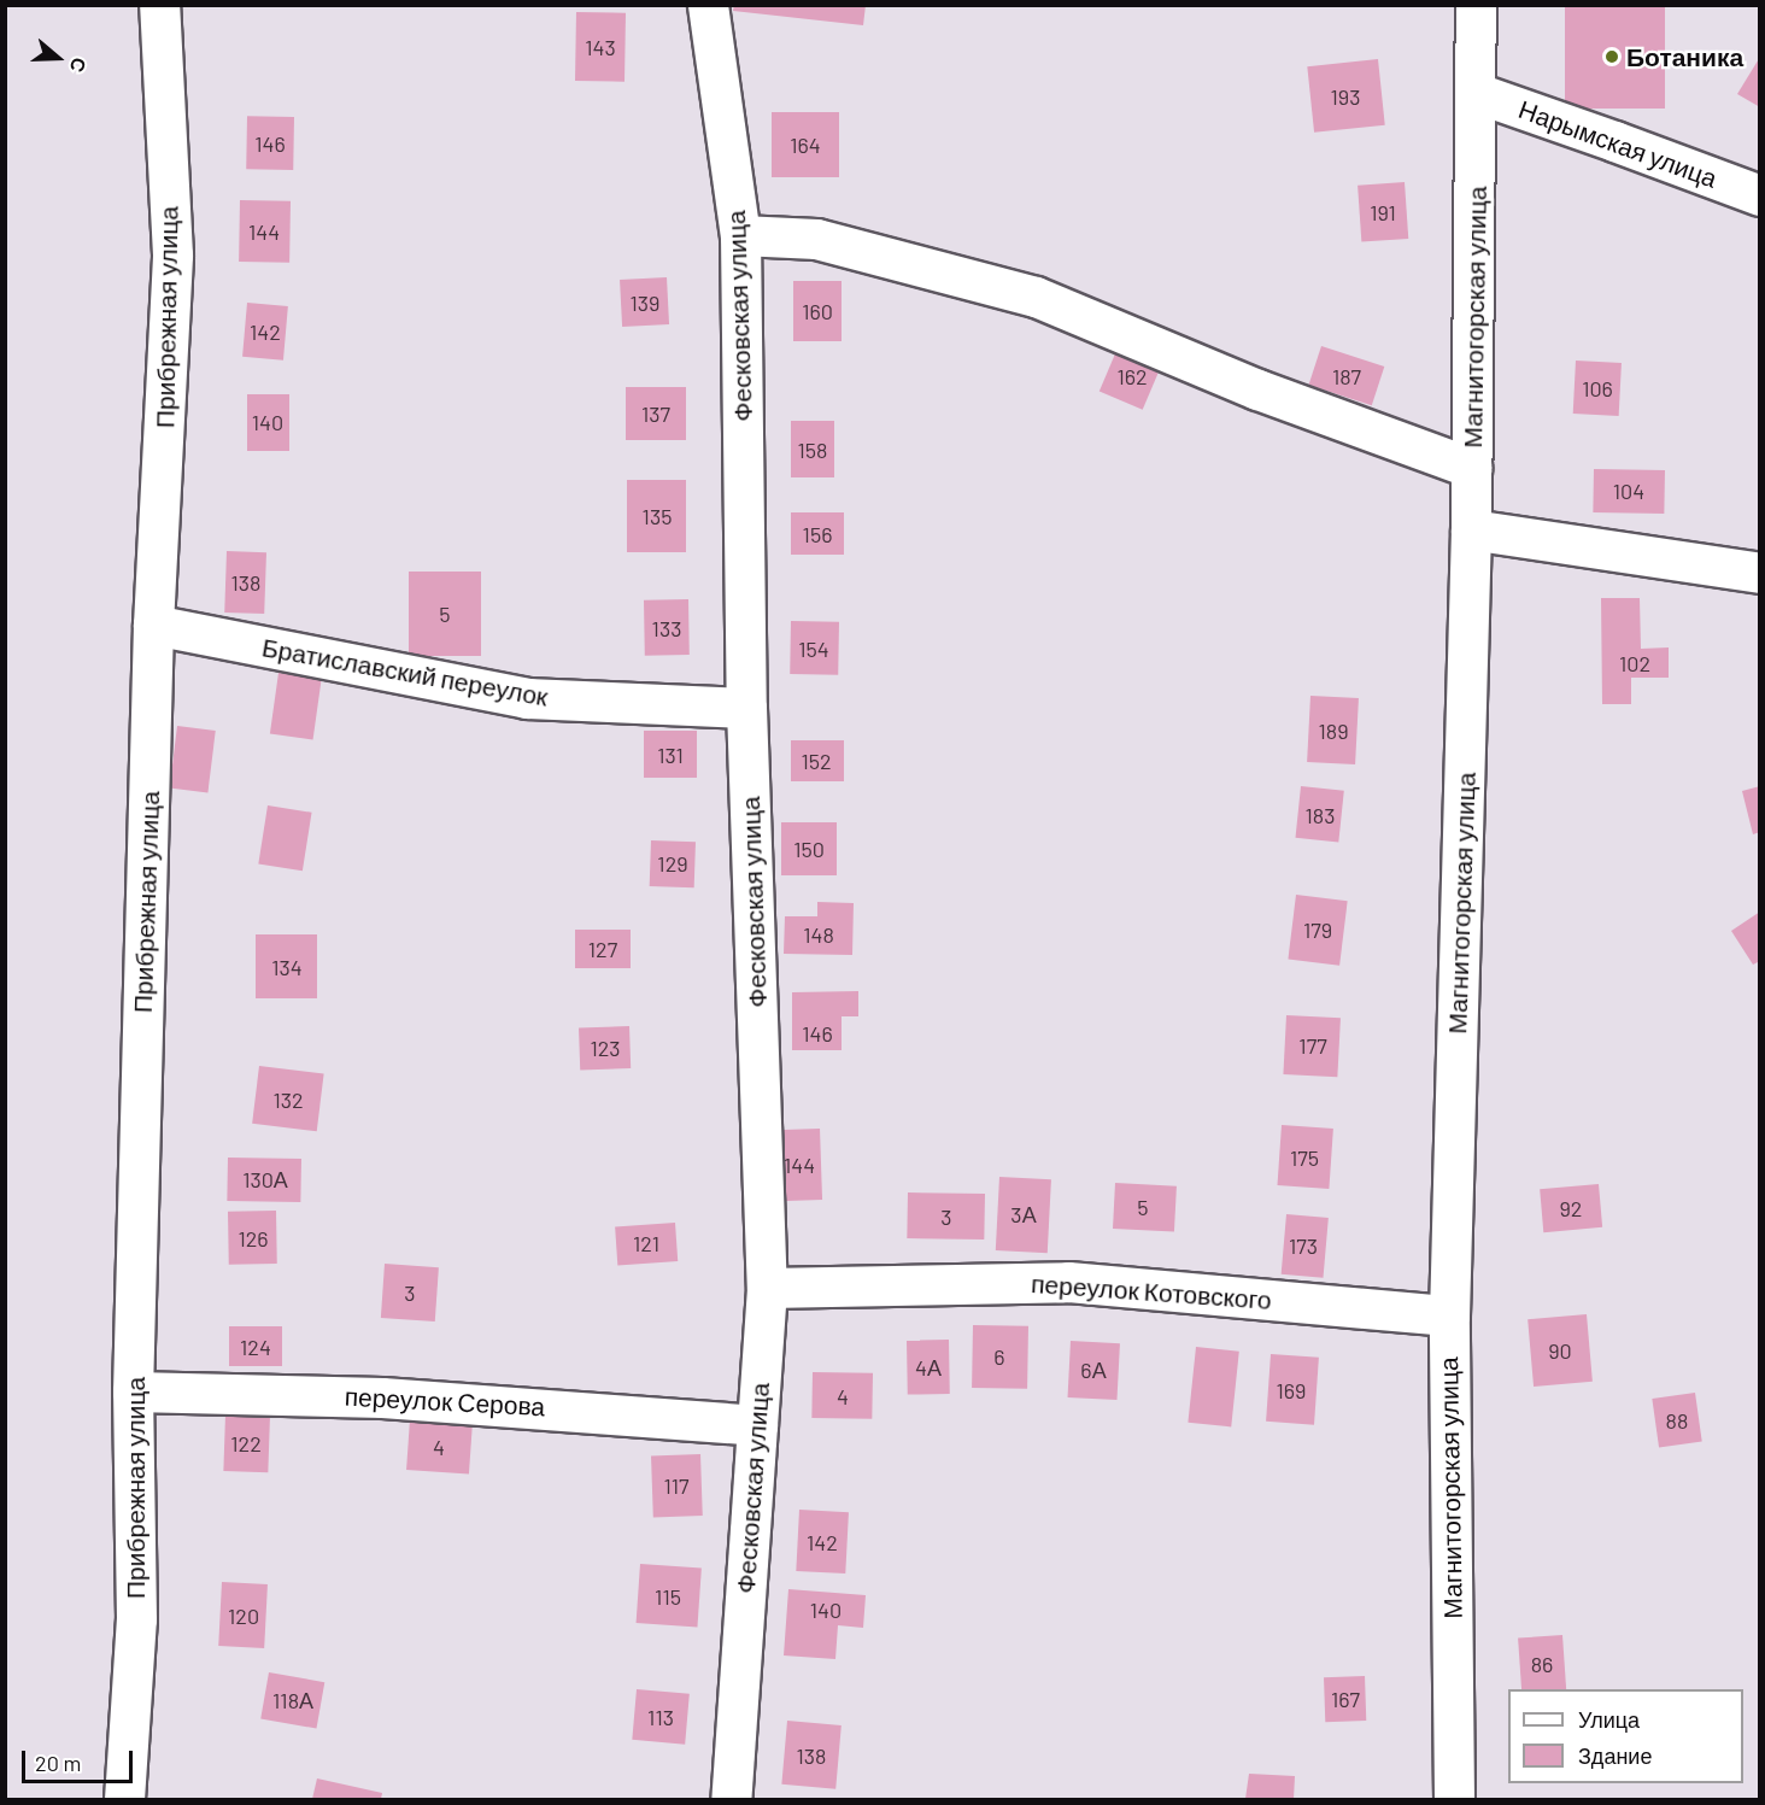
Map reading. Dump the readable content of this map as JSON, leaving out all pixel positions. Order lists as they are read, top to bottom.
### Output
{
  "streets": {
    "street": [
      "Нарымская улица",
      "Фесковская улица",
      "Прибрежная улица",
      "Магнитогорская улица",
      "Братиславский переулок",
      "переулок Котовского",
      "переулок Серова"
    ]
  },
  "crossings": [
    ["Нарымская улица", "Магнитогорская улица"],
    ["Фесковская улица", "Братиславский переулок"],
    ["Фесковская улица", "переулок Котовского"],
    ["Фесковская улица", "переулок Серова"],
    ["Прибрежная улица", "Братиславский переулок"],
    ["Прибрежная улица", "переулок Серова"],
    ["Магнитогорская улица", "переулок Котовского"]
  ],
  "places": ["Ботаника"],
  "house_numbers": [
    "143",
    "193",
    "146",
    "164",
    "191",
    "144",
    "139",
    "160",
    "142",
    "162",
    "187",
    "106",
    "137",
    "140",
    "158",
    "104",
    "135",
    "156",
    "138",
    "5",
    "133",
    "154",
    "102",
    "189",
    "131",
    "152",
    "183",
    "150",
    "129",
    "179",
    "148",
    "127",
    "134",
    "146",
    "177",
    "123",
    "132",
    "175",
    "144",
    "130А",
    "5",
    "92",
    "3А",
    "3",
    "126",
    "121",
    "173",
    "3",
    "124",
    "90",
    "6",
    "4А",
    "6А",
    "169",
    "4",
    "88",
    "122",
    "4",
    "117",
    "142",
    "115",
    "140",
    "120",
    "86",
    "167",
    "118А",
    "113",
    "138"
  ],
  "legend": ["Улица", "Здание"],
  "scale_bar": "20 m",
  "north": "right"
}
